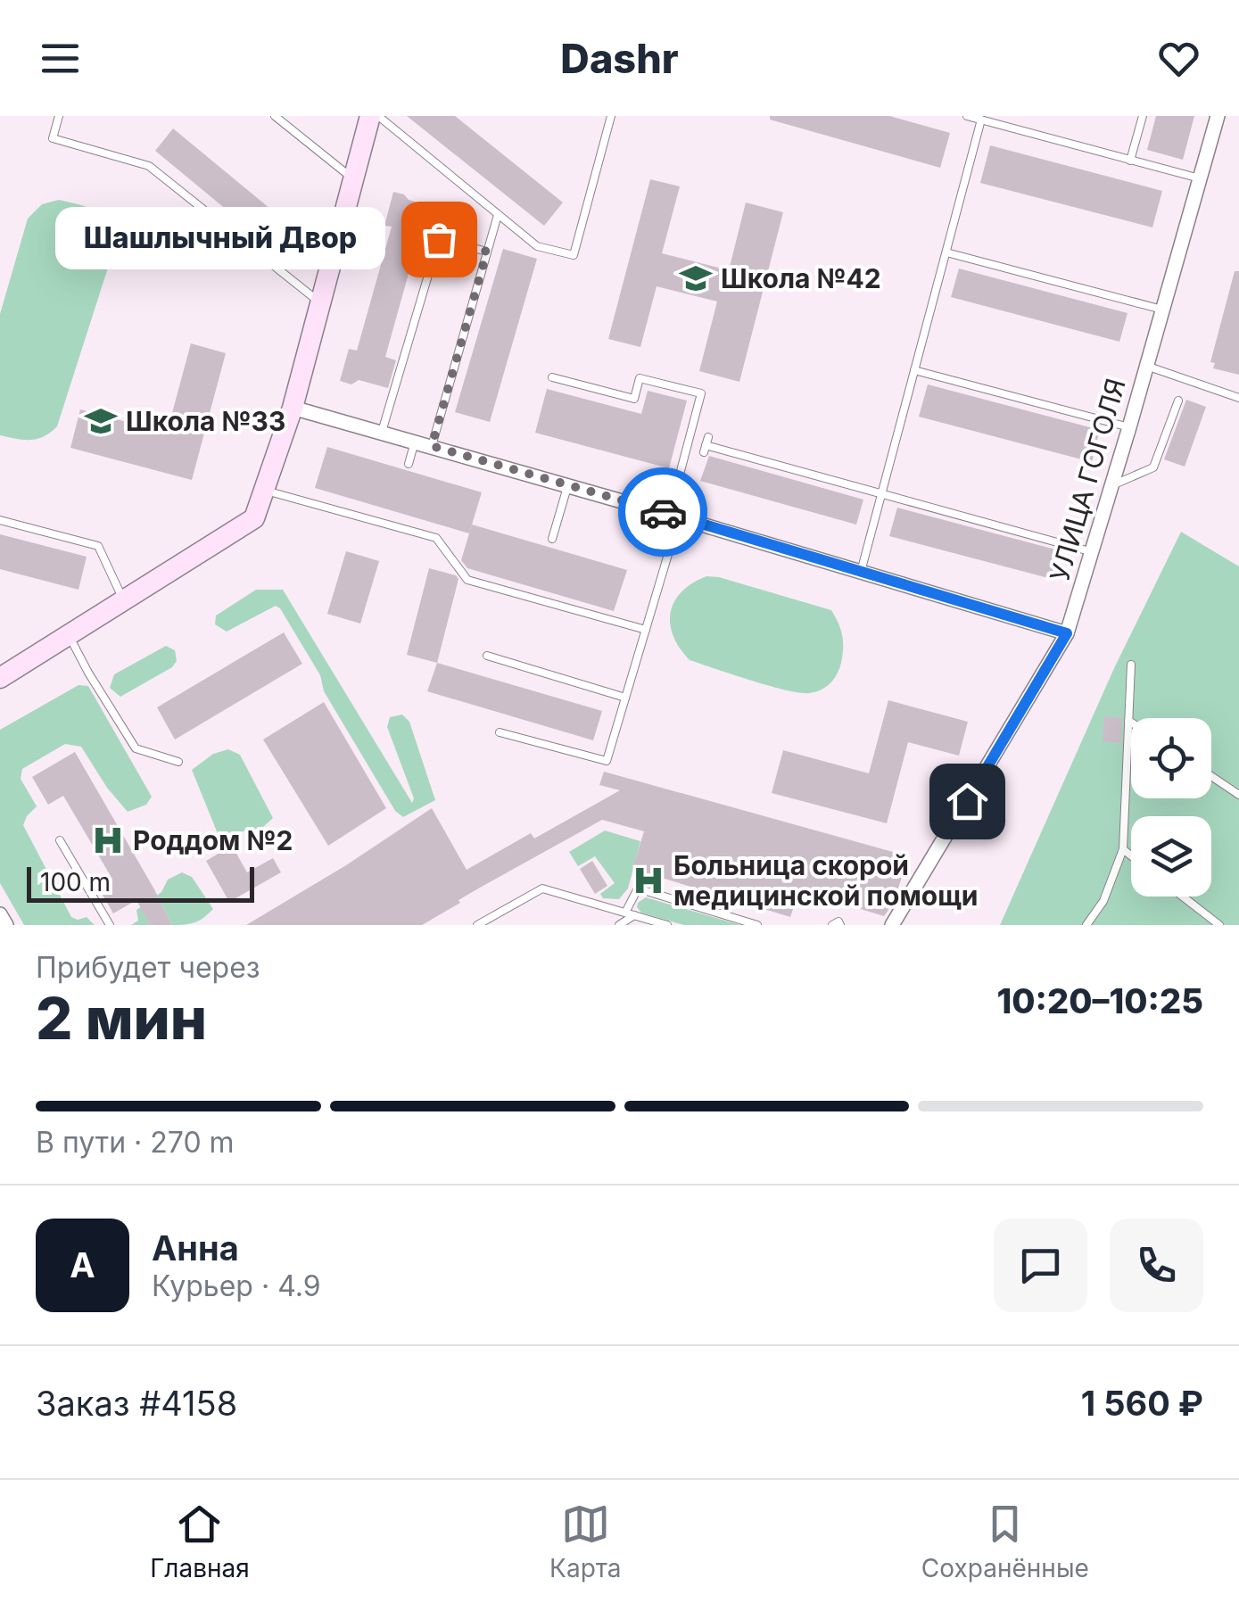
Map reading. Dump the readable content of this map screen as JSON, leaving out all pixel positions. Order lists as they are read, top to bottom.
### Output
{
  "streets": {
    "street": ["УЛИЦА ГОГОЛЯ"]
  },
  "places": {
    "other": ["Шашлычный Двор"],
    "school or university": ["Школа №42", "Школа №33"],
    "hospital": ["Роддом №2", "Больница скорой медицинской помощи"]
  },
  "scale_bar": "100 m",
  "page": {
    "header": "Dashr",
    "bubble": "Шашлычный Двор",
    "scale": "100 m",
    "heading": ["2 мин", "Прибудет через", "10:20–10:25"],
    "panel": [
      "Анна",
      "Курьер · 4.9",
      "Заказ #4158",
      "1 560 ₽"
    ],
    "bar": "В пути · 270 m",
    "round": "А",
    "tabs": ["Главная", "Карта", "Сохранённые"]
  }
}
